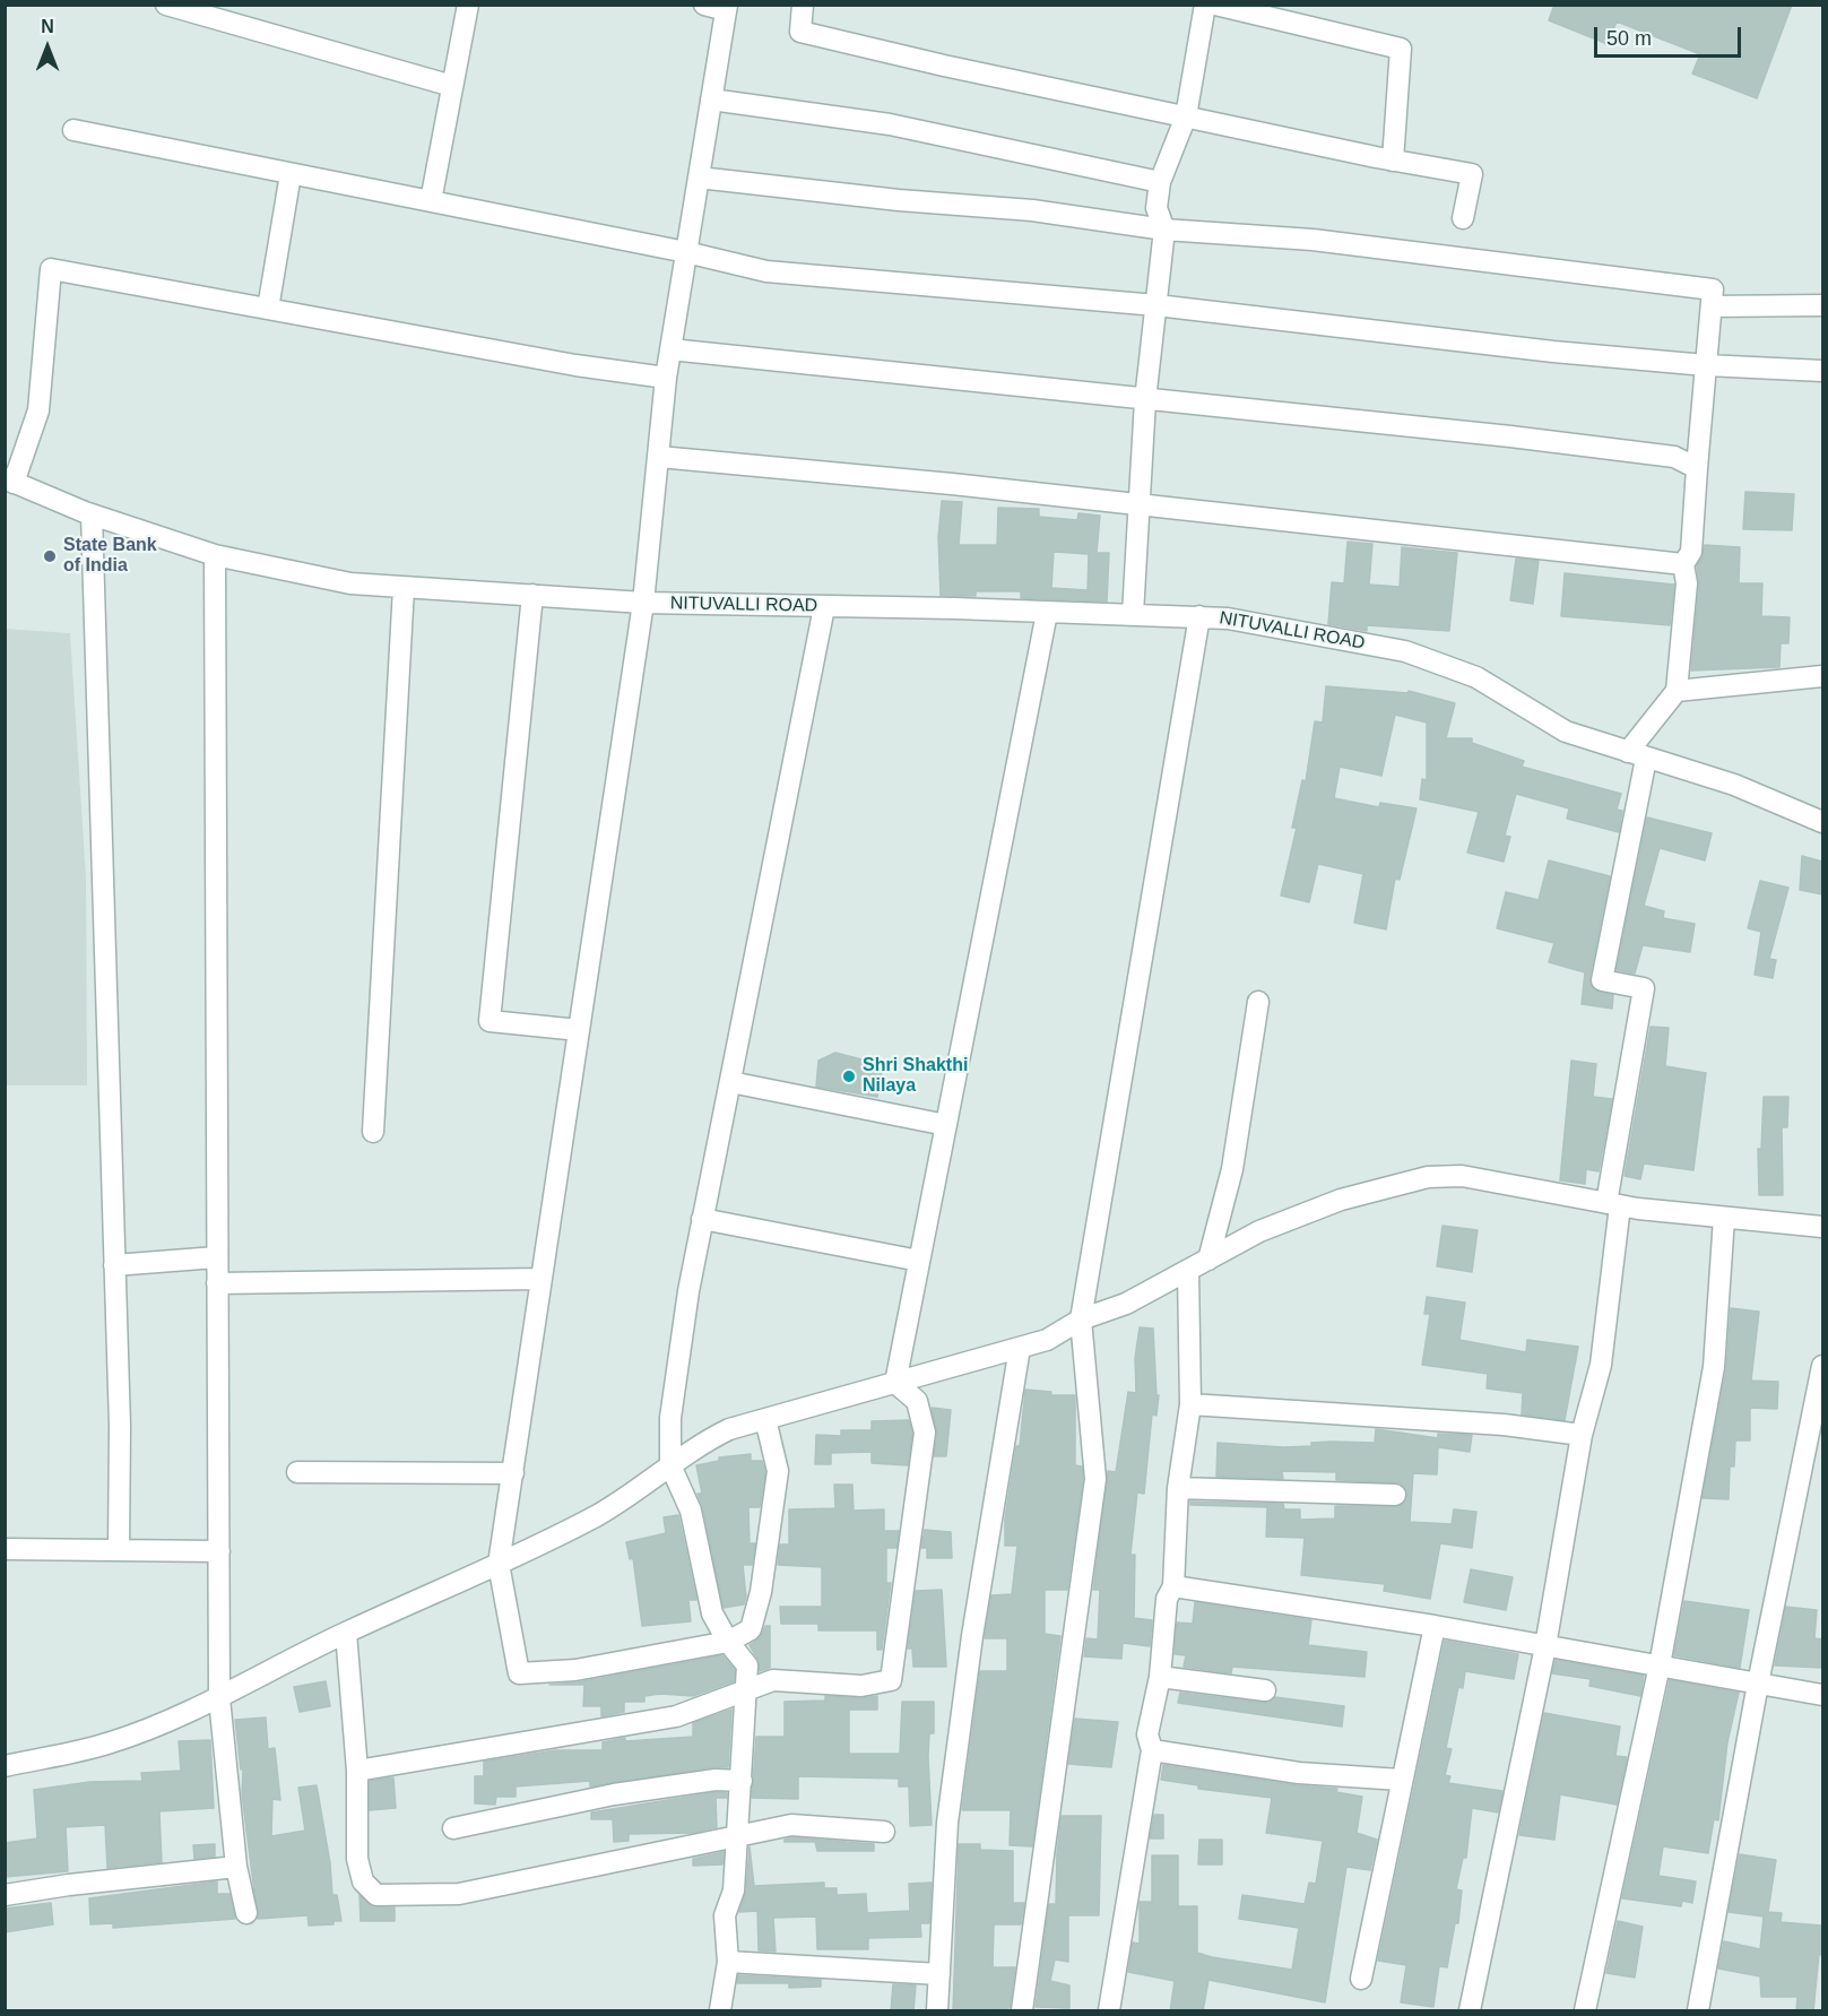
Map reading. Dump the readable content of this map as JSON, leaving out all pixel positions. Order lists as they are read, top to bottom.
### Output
{
  "streets": {
    "street": ["NITUVALLI ROAD"]
  },
  "places": ["State Bank of India", "Shri Shakthi Nilaya"],
  "scale_bar": "50 m",
  "north": "top"
}
